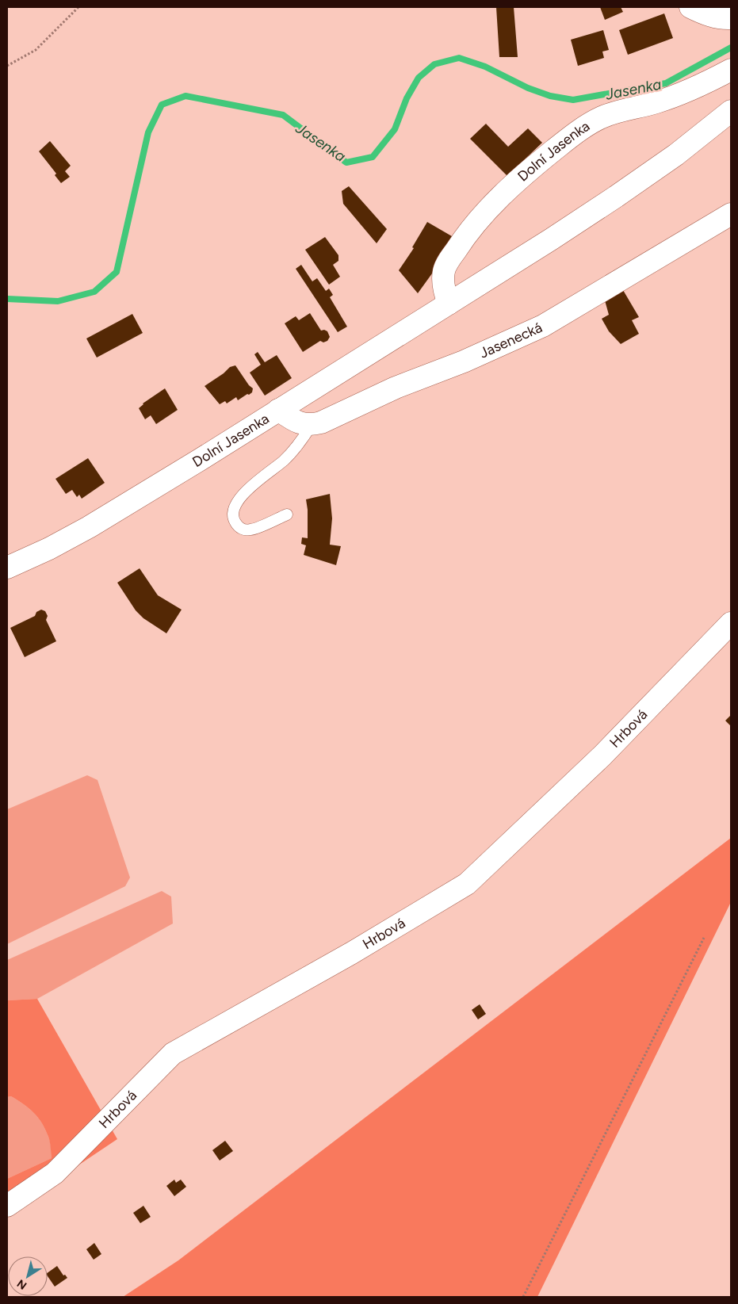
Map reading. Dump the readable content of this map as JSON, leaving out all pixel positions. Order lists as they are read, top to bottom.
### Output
{
  "streets": {
    "street": ["Dolní Jasenka", "Jasenecká", "Hrbová"]
  },
  "water": ["Jasenka"],
  "north": "bottom left"
}
